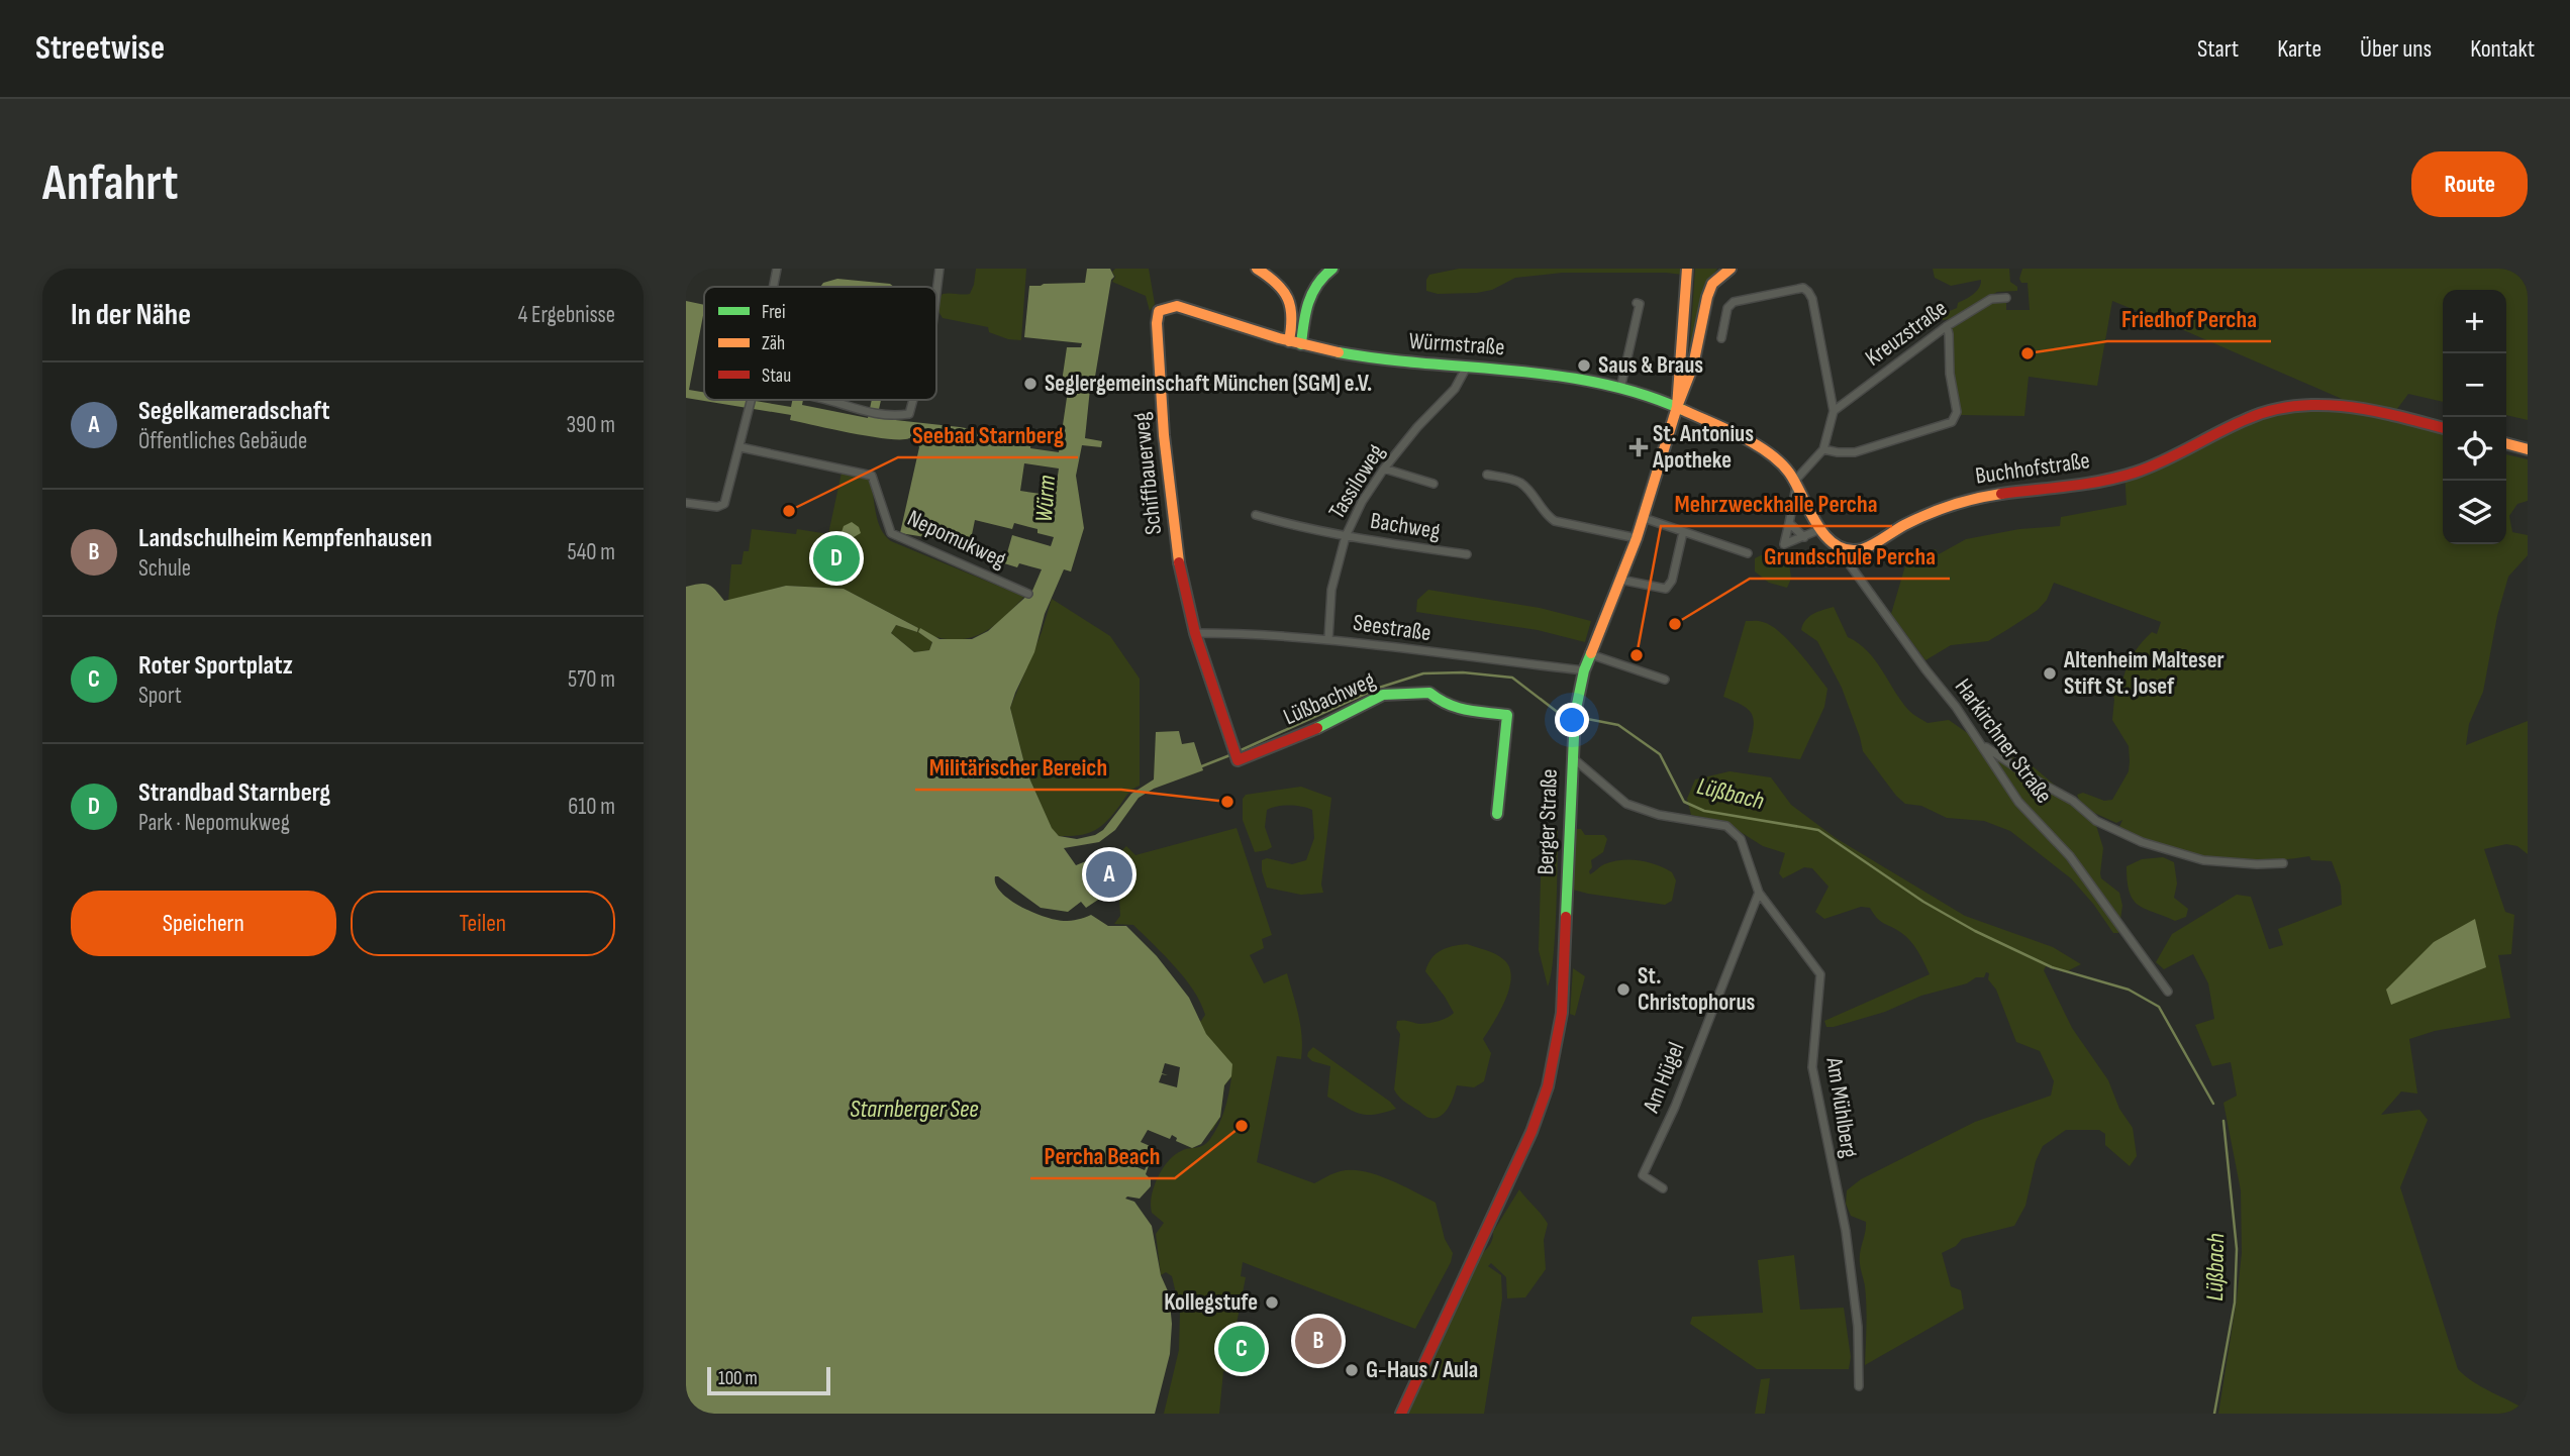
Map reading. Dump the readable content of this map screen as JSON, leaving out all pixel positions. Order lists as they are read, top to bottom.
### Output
{
  "streets": {
    "main road": [
      "Würmstraße",
      "Buchhofstraße",
      "Schiffbauerweg",
      "Lüßbachweg",
      "Berger Straße"
    ],
    "street": [
      "Kreuzstraße",
      "Tassiloweg",
      "Bachweg",
      "Nepomukweg",
      "Seestraße",
      "Harkirchner Straße",
      "Am Hügel",
      "Am Mühlberg"
    ]
  },
  "crossings": [
    ["Würmstraße", "Schiffbauerweg"],
    ["Würmstraße", "Tassiloweg"],
    ["Würmstraße", "Berger Straße"],
    ["Buchhofstraße", "Harkirchner Straße"],
    ["Schiffbauerweg", "Seestraße"],
    ["Schiffbauerweg", "Lüßbachweg"],
    ["Tassiloweg", "Bachweg"],
    ["Tassiloweg", "Seestraße"],
    ["Seestraße", "Berger Straße"],
    ["Berger Straße", "Am Mühlberg"],
    ["Am Hügel", "Am Mühlberg"]
  ],
  "water": ["Würm", "Lüßbach", "Starnberger See"],
  "places": {
    "other": [
      "Friedhof Percha",
      "Saus & Braus",
      "Seglergemeinschaft München (SGM) e.V.",
      "Seebad Starnberg",
      "Grundschule Percha",
      "Mehrzweckhalle Percha",
      "Altenheim Malteser Stift St. Josef",
      "Militärischer Bereich",
      "St. Christophorus",
      "Percha Beach",
      "Kollegstufe",
      "G-Haus / Aula"
    ],
    "health": ["St. Antonius Apotheke"]
  },
  "legend": ["Frei", "Zäh", "Stau"],
  "scale_bar": "100 m",
  "page": {
    "header": "Streetwise",
    "nav": [
      "Start",
      "Karte",
      "Über uns",
      "Kontakt"
    ],
    "buttons": [
      "Route",
      ["Speichern", "Teilen"]
    ],
    "title": "Anfahrt",
    "heading": ["In der Nähe", "4 Ergebnisse"],
    "map_buttons": ["+", "−"],
    "list": [
      {
        "mark": "A",
        "name": "Segelkameradschaft",
        "note": "Öffentliches Gebäude",
        "value": "390 m"
      },
      {
        "mark": "B",
        "name": "Landschulheim Kempfenhausen",
        "note": "Schule",
        "value": "540 m"
      },
      {
        "mark": "C",
        "name": "Roter Sportplatz",
        "note": "Sport",
        "value": "570 m"
      },
      {
        "mark": "D",
        "name": "Strandbad Starnberg",
        "note": "Park · Nepomukweg",
        "value": "610 m"
      }
    ],
    "pins": [
      "D",
      "A",
      "B",
      "C"
    ],
    "scale": "100 m"
  }
}
